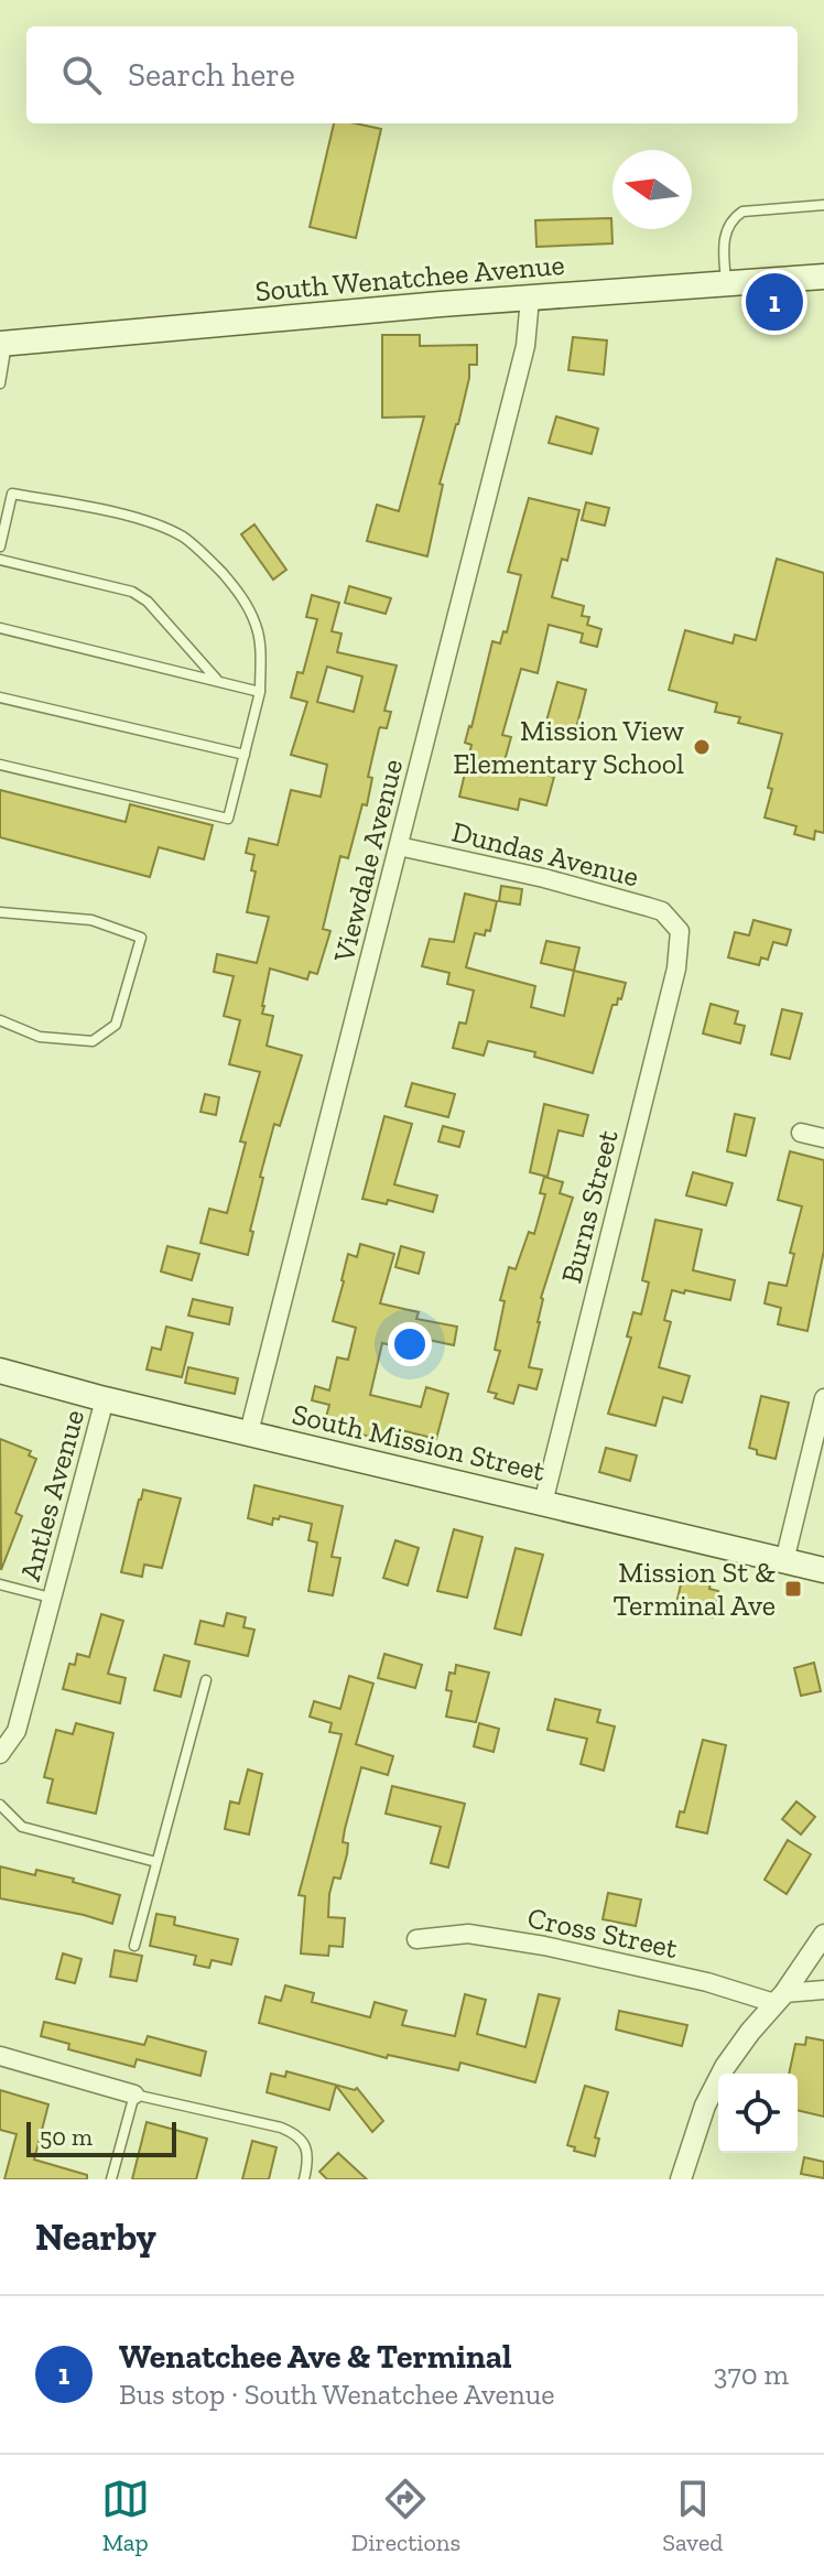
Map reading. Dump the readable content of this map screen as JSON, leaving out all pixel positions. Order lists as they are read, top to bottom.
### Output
{
  "streets": {
    "main road": ["South Wenatchee Avenue", "South Mission Street"],
    "street": [
      "Dundas Avenue",
      "Viewdale Avenue",
      "Burns Street",
      "Antles Avenue",
      "Cross Street"
    ]
  },
  "crossings": [
    ["South Wenatchee Avenue", "Viewdale Avenue"],
    ["Dundas Avenue", "Viewdale Avenue"],
    ["Dundas Avenue", "Burns Street"],
    ["Viewdale Avenue", "South Mission Street"],
    ["Burns Street", "South Mission Street"],
    ["South Mission Street", "Antles Avenue"]
  ],
  "places": {
    "other": ["Mission View Elementary School"],
    "transit": ["Mission St & Terminal Ave"]
  },
  "scale_bar": "50 m",
  "north": "left",
  "page": {
    "search": "Search here",
    "pins": "1",
    "scale": "50 m",
    "heading": "Nearby",
    "list": [
      {
        "mark": "1",
        "name": "Wenatchee Ave & Terminal",
        "note": "Bus stop · South Wenatchee Avenue",
        "value": "370 m"
      }
    ],
    "nav": ["Map", "Directions", "Saved"]
  }
}
